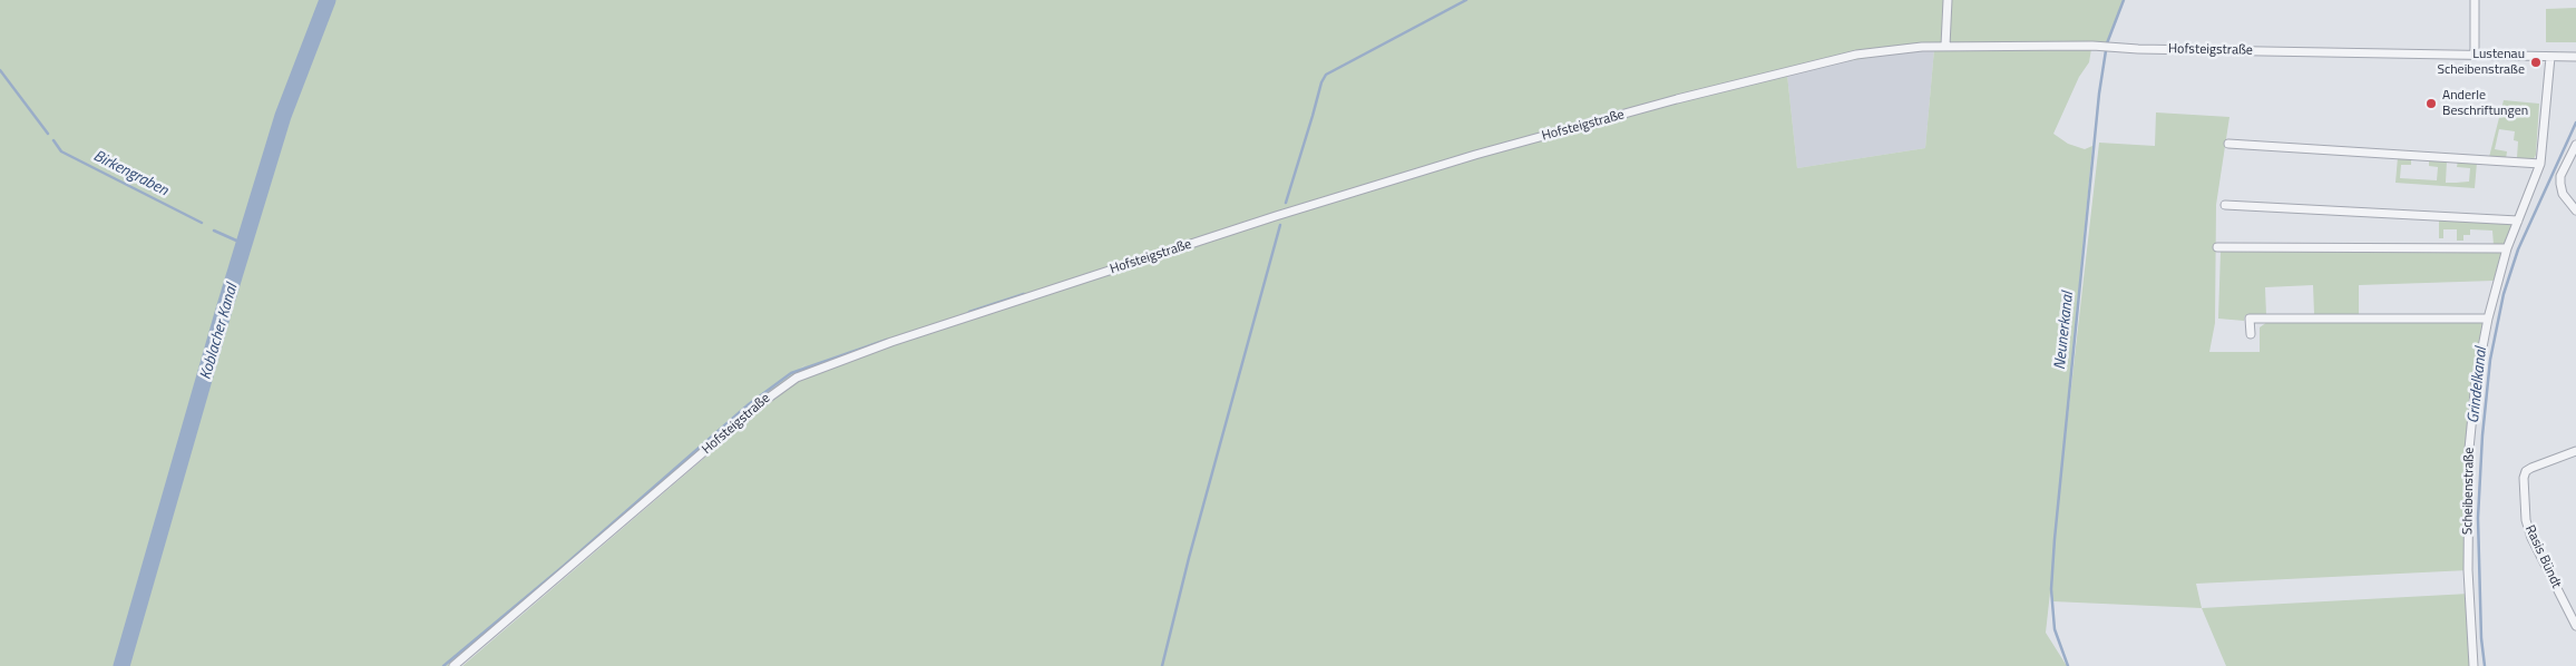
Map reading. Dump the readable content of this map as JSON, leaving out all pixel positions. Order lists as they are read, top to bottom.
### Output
{
  "streets": {
    "street": ["Hofsteigstraße", "Scheibenstraße", "Rasis Bündt"]
  },
  "crossings": [
    ["Hofsteigstraße", "Scheibenstraße"]
  ],
  "water": [
    "Birkengraben",
    "Neunerkanal",
    "Koblacher Kanal",
    "Grindelkanal"
  ],
  "places": ["Lustenau Scheibenstraße", "Anderle Beschriftungen"]
}
